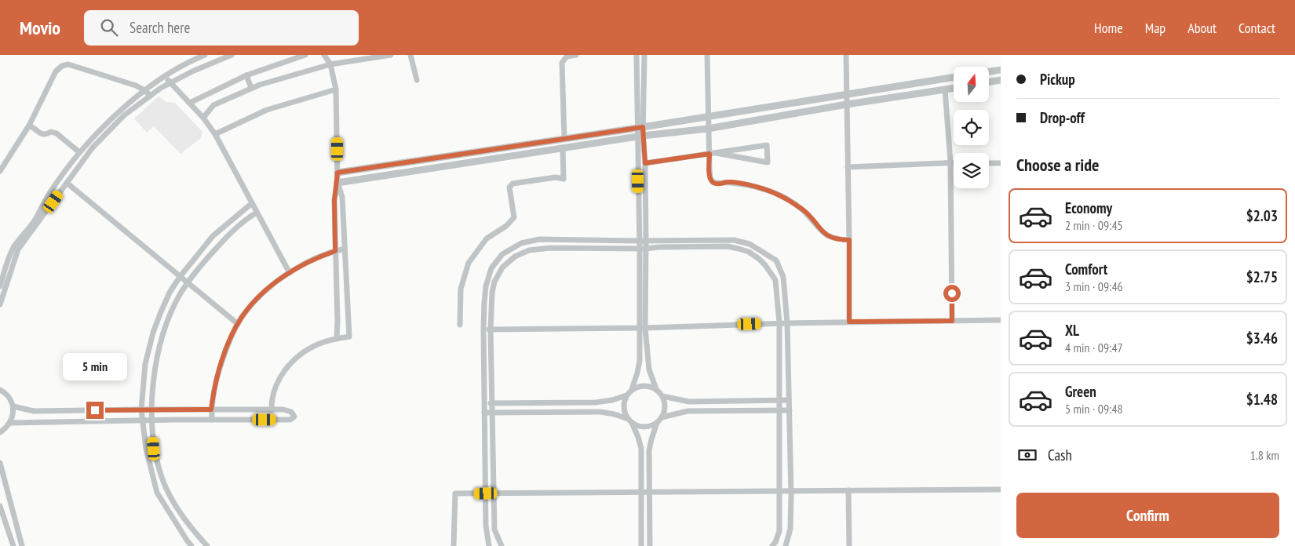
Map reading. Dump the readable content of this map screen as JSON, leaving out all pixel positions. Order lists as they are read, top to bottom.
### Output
{
  "north": "top",
  "page": {
    "header": "Movio",
    "search": "Search here",
    "nav": [
      "Home",
      "Map",
      "About",
      "Contact"
    ],
    "banner": ["Pickup", "Drop-off"],
    "heading": "Choose a ride",
    "list": [
      {
        "name": "Economy",
        "note": "2 min · 09:45",
        "value": "$2.03"
      },
      {
        "name": "Comfort",
        "note": "3 min · 09:46",
        "value": "$2.75"
      },
      {
        "name": "XL",
        "note": "4 min · 09:47",
        "value": "$3.46"
      },
      {
        "name": "Green",
        "note": "5 min · 09:48",
        "value": "$1.48"
      }
    ],
    "bubble": "5 min",
    "pay": ["Cash", "1.8 km"],
    "buttons": "Confirm"
  }
}
